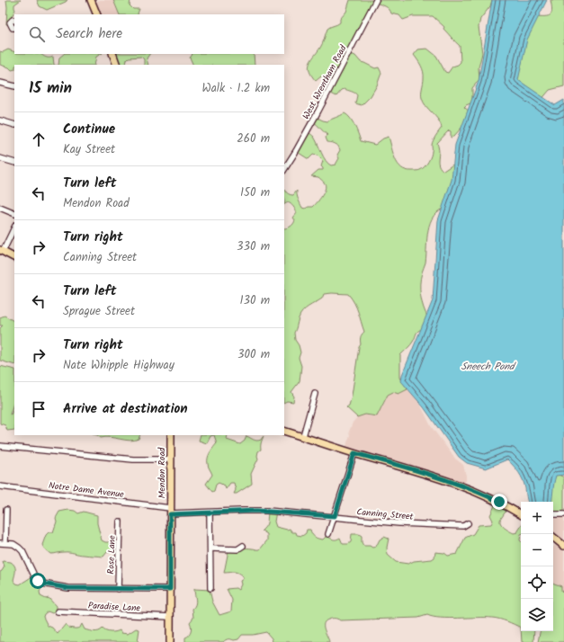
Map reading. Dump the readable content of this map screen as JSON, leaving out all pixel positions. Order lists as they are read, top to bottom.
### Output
{
  "streets": {
    "main road": ["Mendon Road"],
    "street": [
      "West Wrentham Road",
      "Notre Dame Avenue",
      "Canning Street",
      "Rose Lane",
      "Paradise Lane"
    ]
  },
  "crossings": [
    ["Mendon Road", "Notre Dame Avenue"],
    ["Mendon Road", "Canning Street"],
    ["Mendon Road", "Paradise Lane"],
    ["Notre Dame Avenue", "Canning Street"]
  ],
  "water": ["Sneech Pond"],
  "page": {
    "search": "Search here",
    "heading": ["15 min", "Walk · 1.2 km"],
    "list": [
      ["Continue", "Kay Street", "260 m"],
      ["Turn left", "Mendon Road", "150 m"],
      ["Turn right", "Canning Street", "330 m"],
      ["Turn left", "Sprague Street", "130 m"],
      ["Turn right", "Nate Whipple Highway", "300 m"],
      "Arrive at destination"
    ],
    "map_buttons": ["+", "−"]
  }
}
